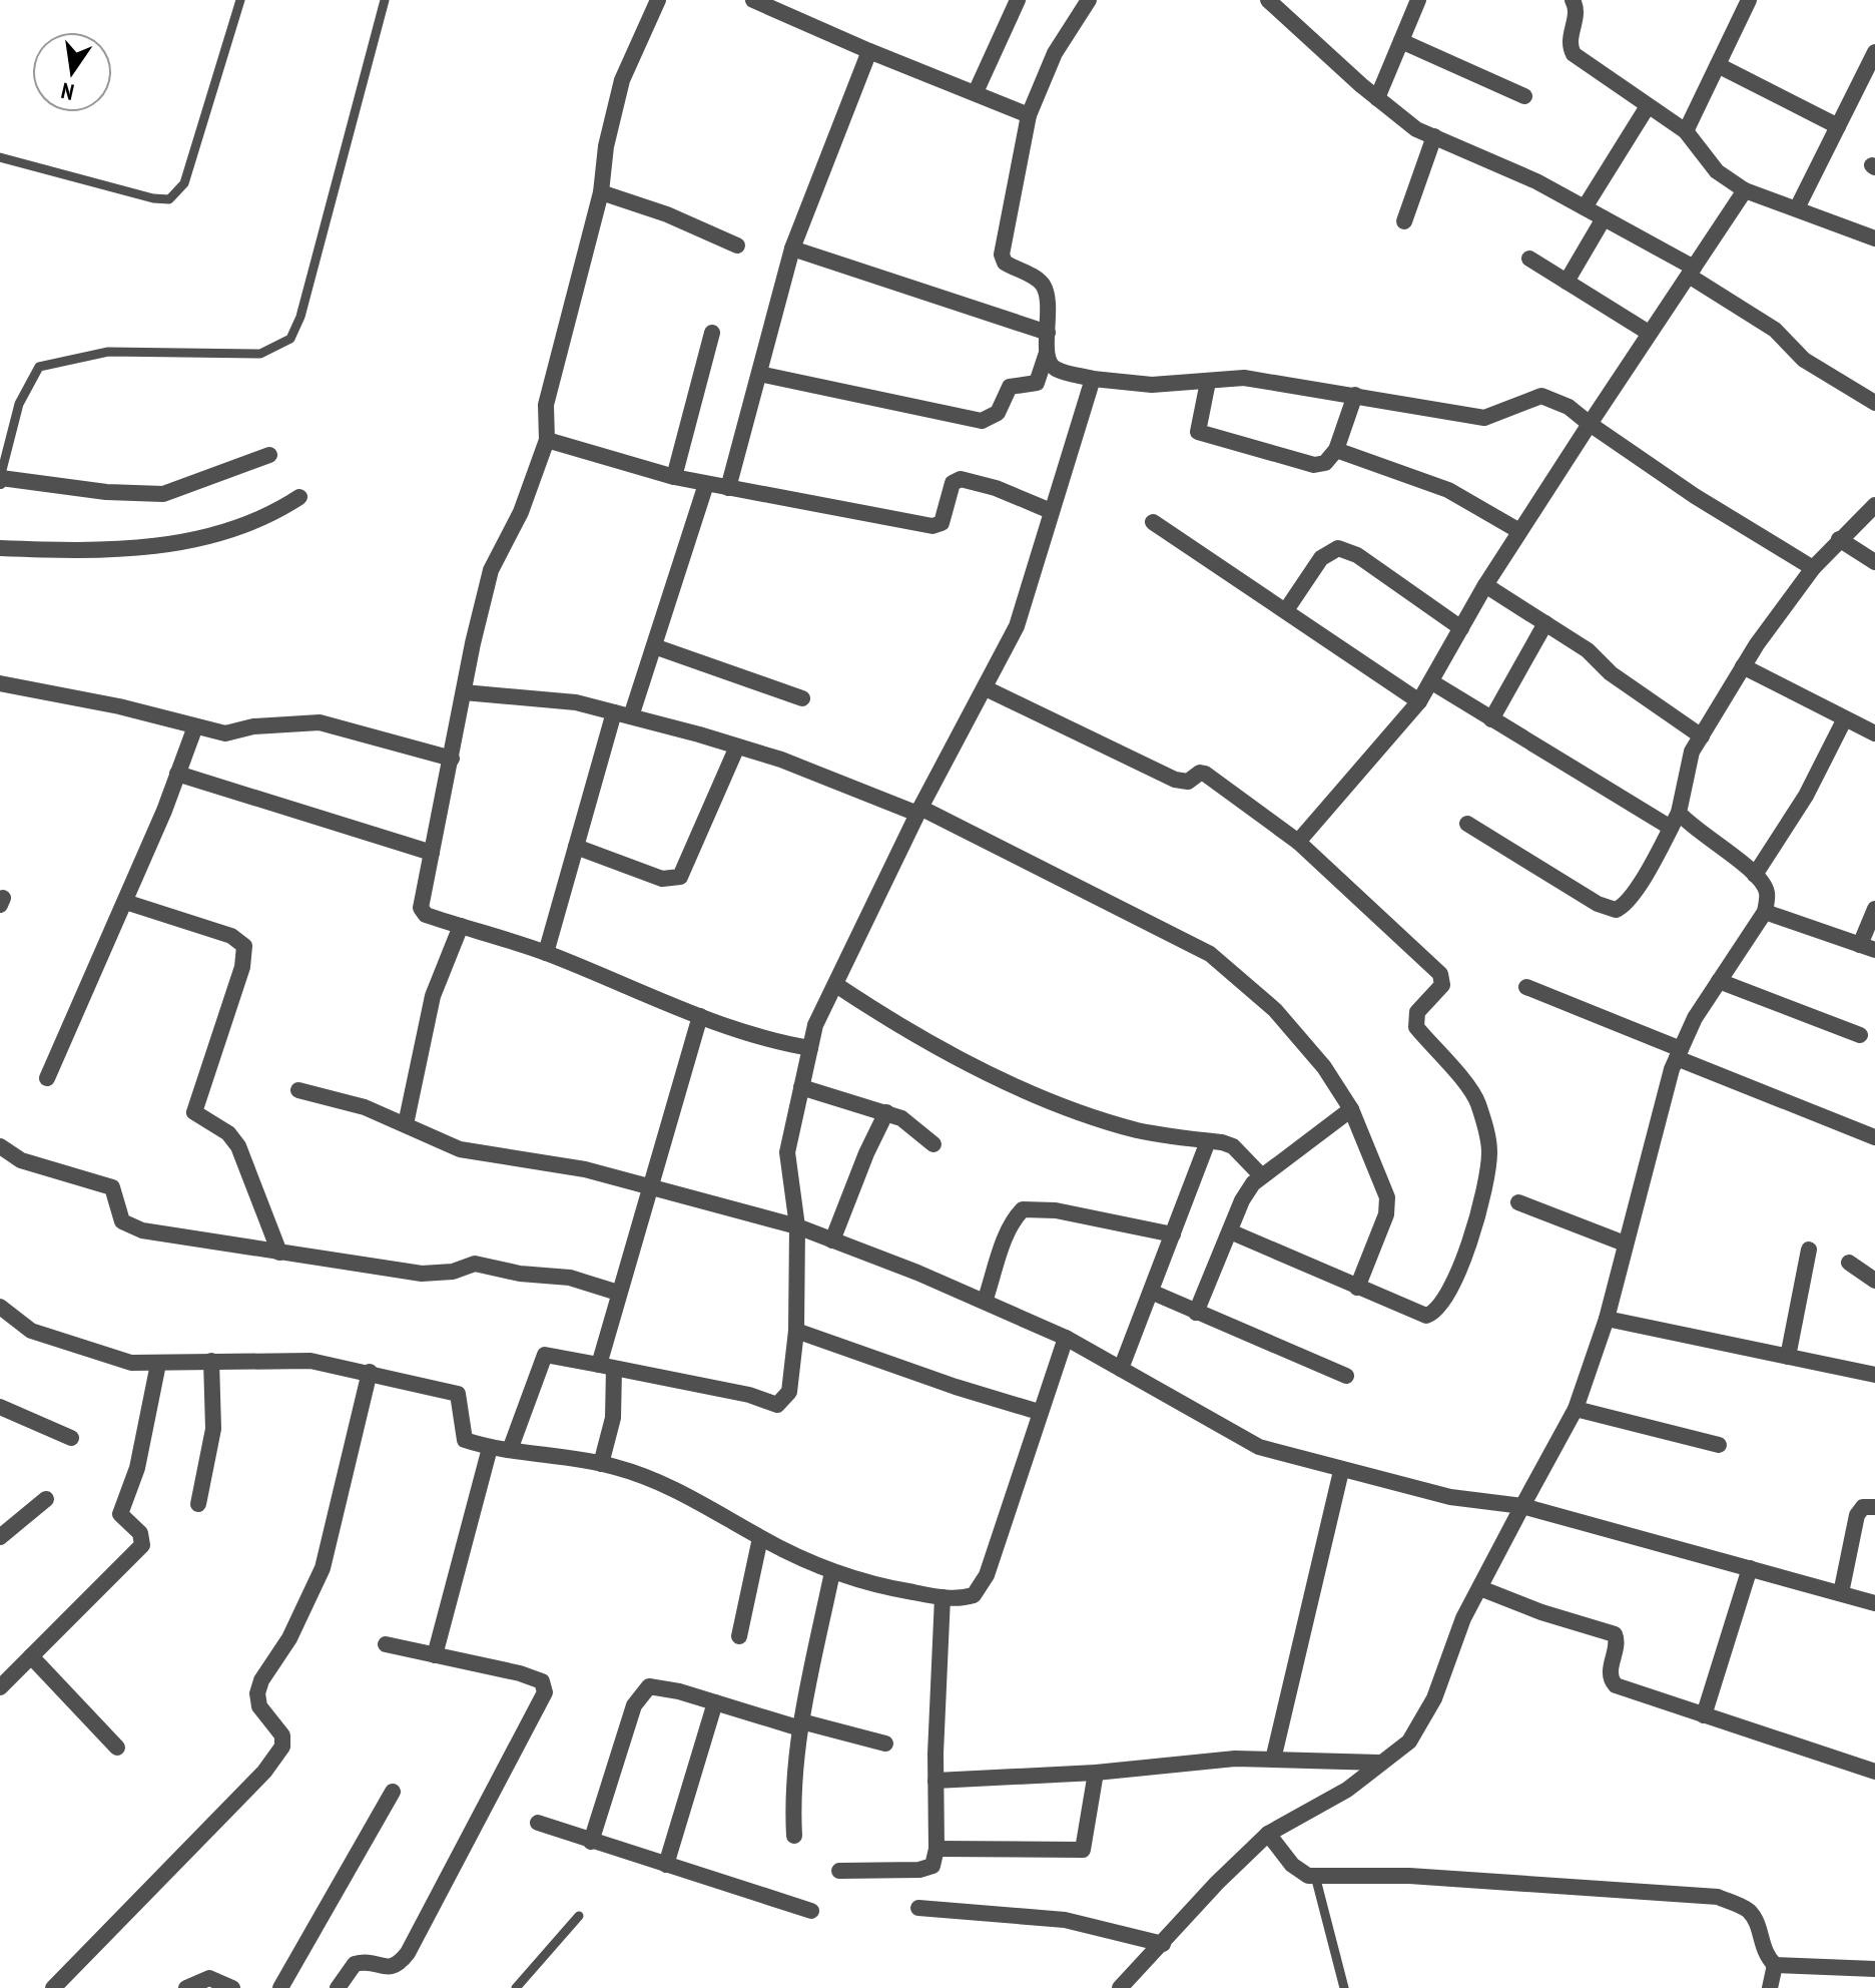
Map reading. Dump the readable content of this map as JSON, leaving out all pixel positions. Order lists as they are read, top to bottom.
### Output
{
  "north": "bottom"
}
